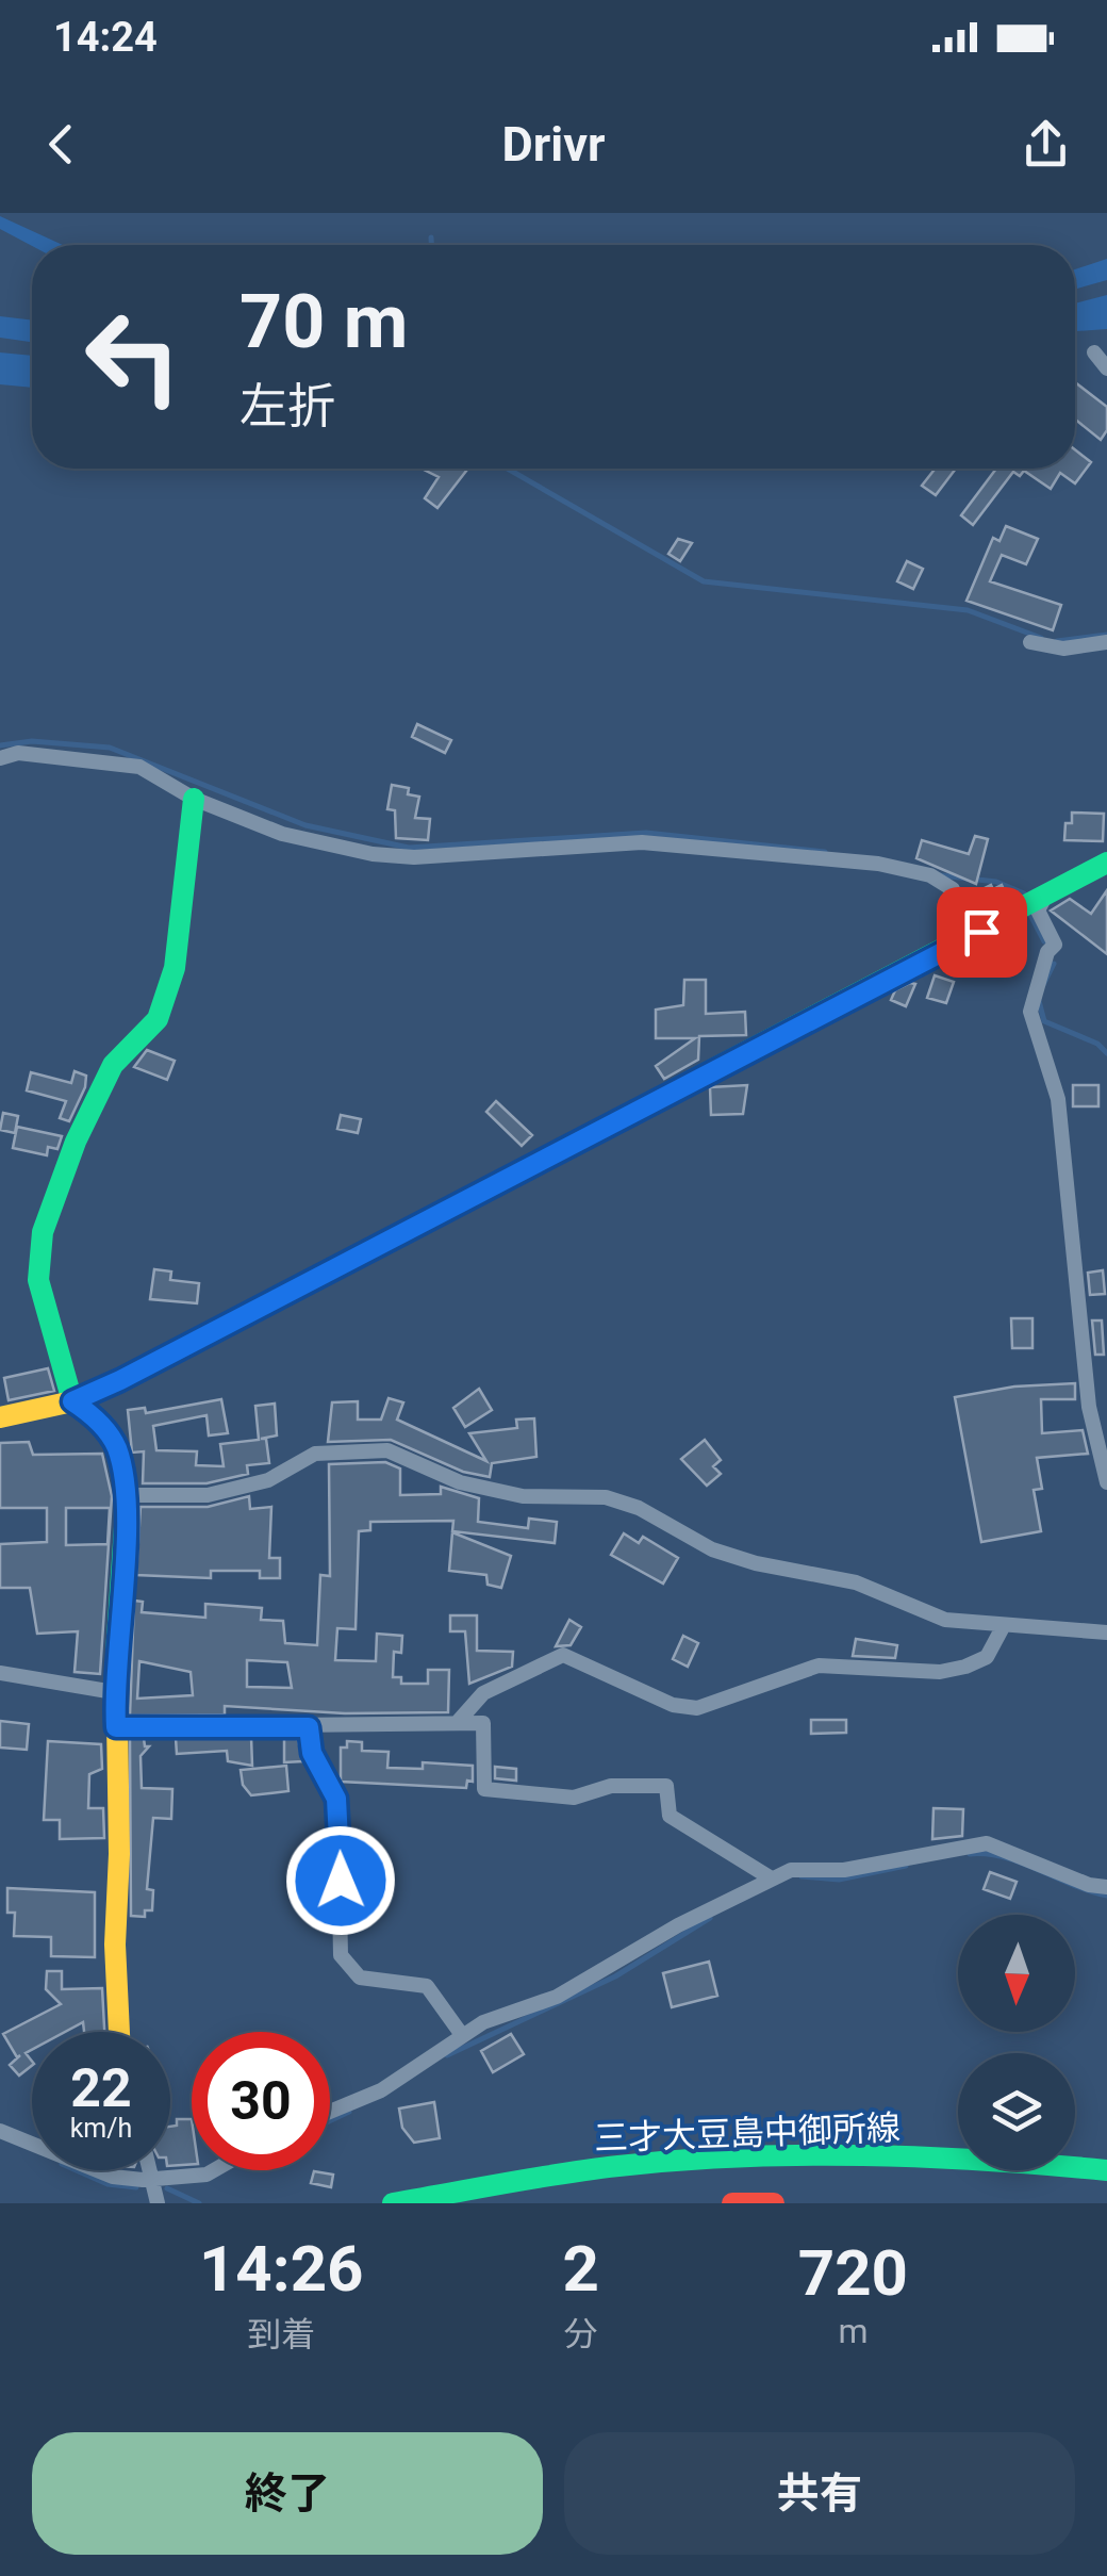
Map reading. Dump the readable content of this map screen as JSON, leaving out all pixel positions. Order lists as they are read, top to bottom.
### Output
{
  "streets": {
    "main road": ["三才大豆島中御所線"]
  },
  "north": "bottom",
  "page": {
    "status": "14:24",
    "header": "Drivr",
    "turn": ["70 m", "左折"],
    "speed": "22 km/h",
    "limit": "30",
    "eta": [
      "14:26",
      "到着",
      "2",
      "分",
      "720",
      "m"
    ],
    "buttons": ["終了", "共有"]
  }
}
